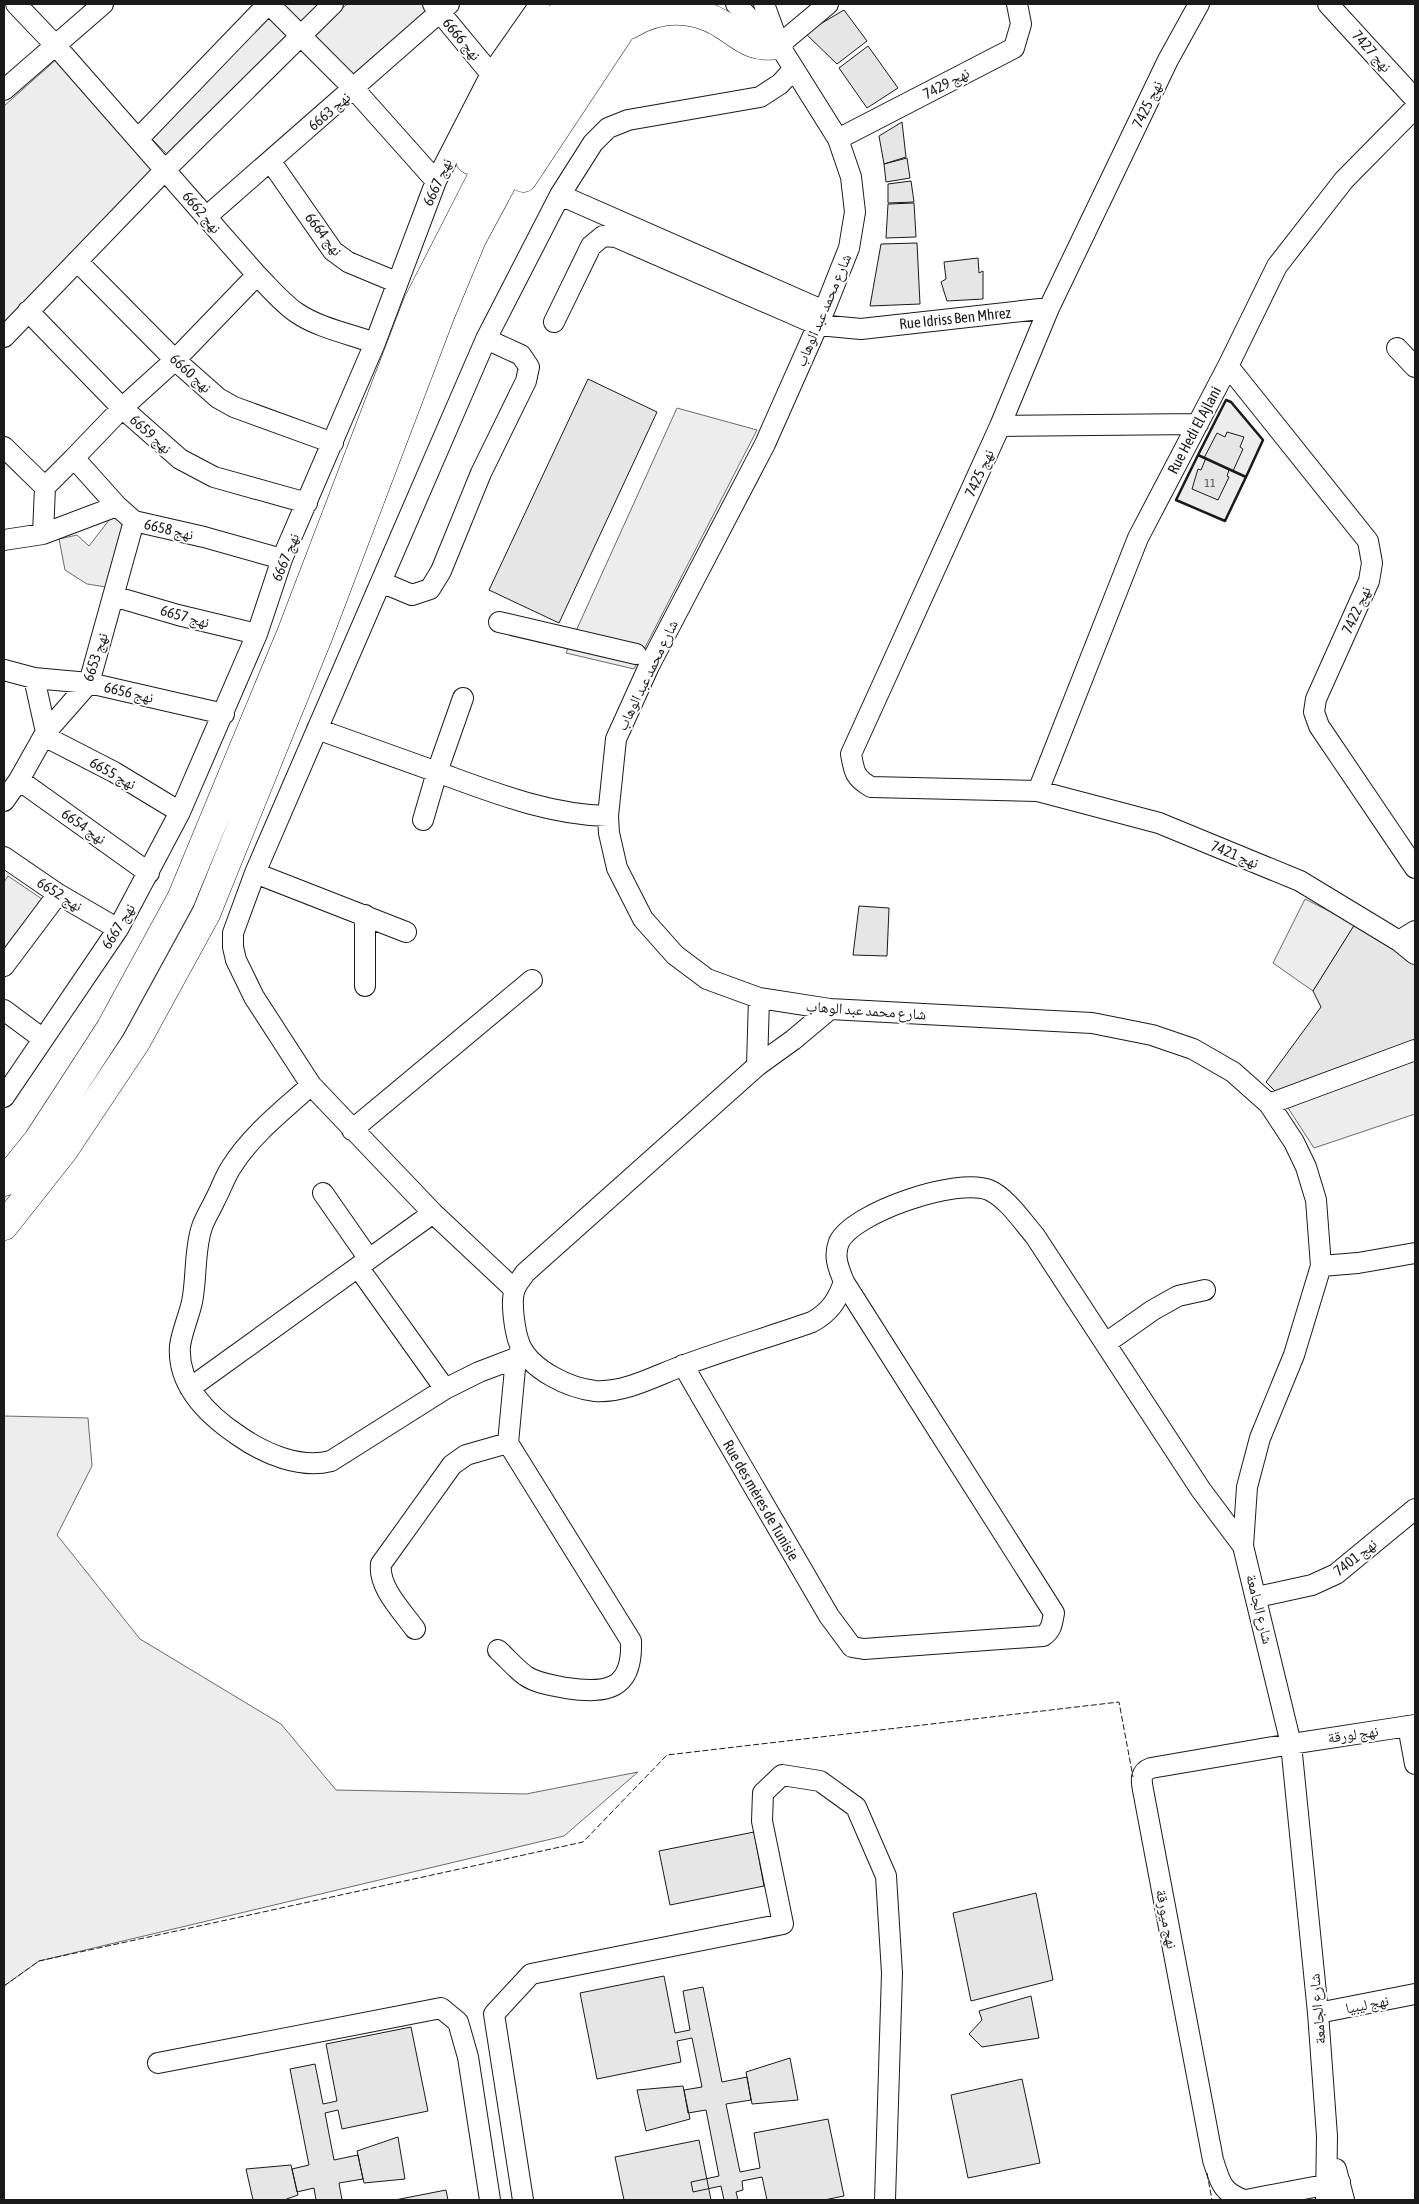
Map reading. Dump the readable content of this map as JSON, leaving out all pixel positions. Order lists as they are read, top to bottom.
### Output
{
  "streets": {
    "street": [
      "نهج 6666",
      "نهج 7427",
      "نهج 7429",
      "نهج 7425",
      "نهج 6663",
      "نهج 6667",
      "نهج 6662",
      "نهج 6664",
      "شارع محمد عبد الوهاب",
      "Rue Idriss Ben Mhrez",
      "نهج 6660",
      "Rue Hedi El Ajlani",
      "نهج 6659",
      "نهج 6658",
      "نهج 7422",
      "نهج 6657",
      "نهج 6653",
      "نهج 6656",
      "نهج 6655",
      "نهج 6654",
      "نهج 7421",
      "نهج 6652",
      "Rue des mères de Tunisie",
      "نهج 7401",
      "شارع الجامعة",
      "نهج لورقة",
      "نهج ميورقة",
      "نهج ليبيا"
    ]
  },
  "crossings": [
    ["نهج 6666", "نهج 6663"],
    ["نهج 6666", "نهج 6667"],
    ["نهج 7429", "شارع محمد عبد الوهاب"],
    ["نهج 7425", "Rue Idriss Ben Mhrez"],
    ["نهج 7425", "Rue Hedi El Ajlani"],
    ["نهج 7425", "نهج 7421"],
    ["نهج 6663", "نهج 6662"],
    ["نهج 6663", "نهج 6664"],
    ["نهج 6667", "نهج 6662"],
    ["نهج 6667", "نهج 6664"],
    ["نهج 6667", "نهج 6660"],
    ["نهج 6667", "نهج 6659"],
    ["نهج 6667", "نهج 6658"],
    ["نهج 6667", "نهج 6657"],
    ["نهج 6667", "نهج 6656"],
    ["نهج 6667", "نهج 6655"],
    ["نهج 6667", "نهج 6654"],
    ["نهج 6667", "نهج 6652"],
    ["شارع محمد عبد الوهاب", "Rue Idriss Ben Mhrez"],
    ["شارع محمد عبد الوهاب", "شارع الجامعة"],
    ["Rue Hedi El Ajlani", "نهج 7422"],
    ["Rue Hedi El Ajlani", "نهج 7421"],
    ["نهج 6658", "نهج 6653"],
    ["نهج 6657", "نهج 6653"],
    ["نهج 6653", "نهج 6656"],
    ["نهج 6653", "نهج 6655"],
    ["نهج 6653", "نهج 6654"],
    ["نهج 7401", "شارع الجامعة"],
    ["شارع الجامعة", "نهج لورقة"],
    ["شارع الجامعة", "نهج ميورقة"],
    ["شارع الجامعة", "نهج ليبيا"],
    ["نهج لورقة", "نهج ميورقة"]
  ],
  "house_numbers": ["11"]
}
